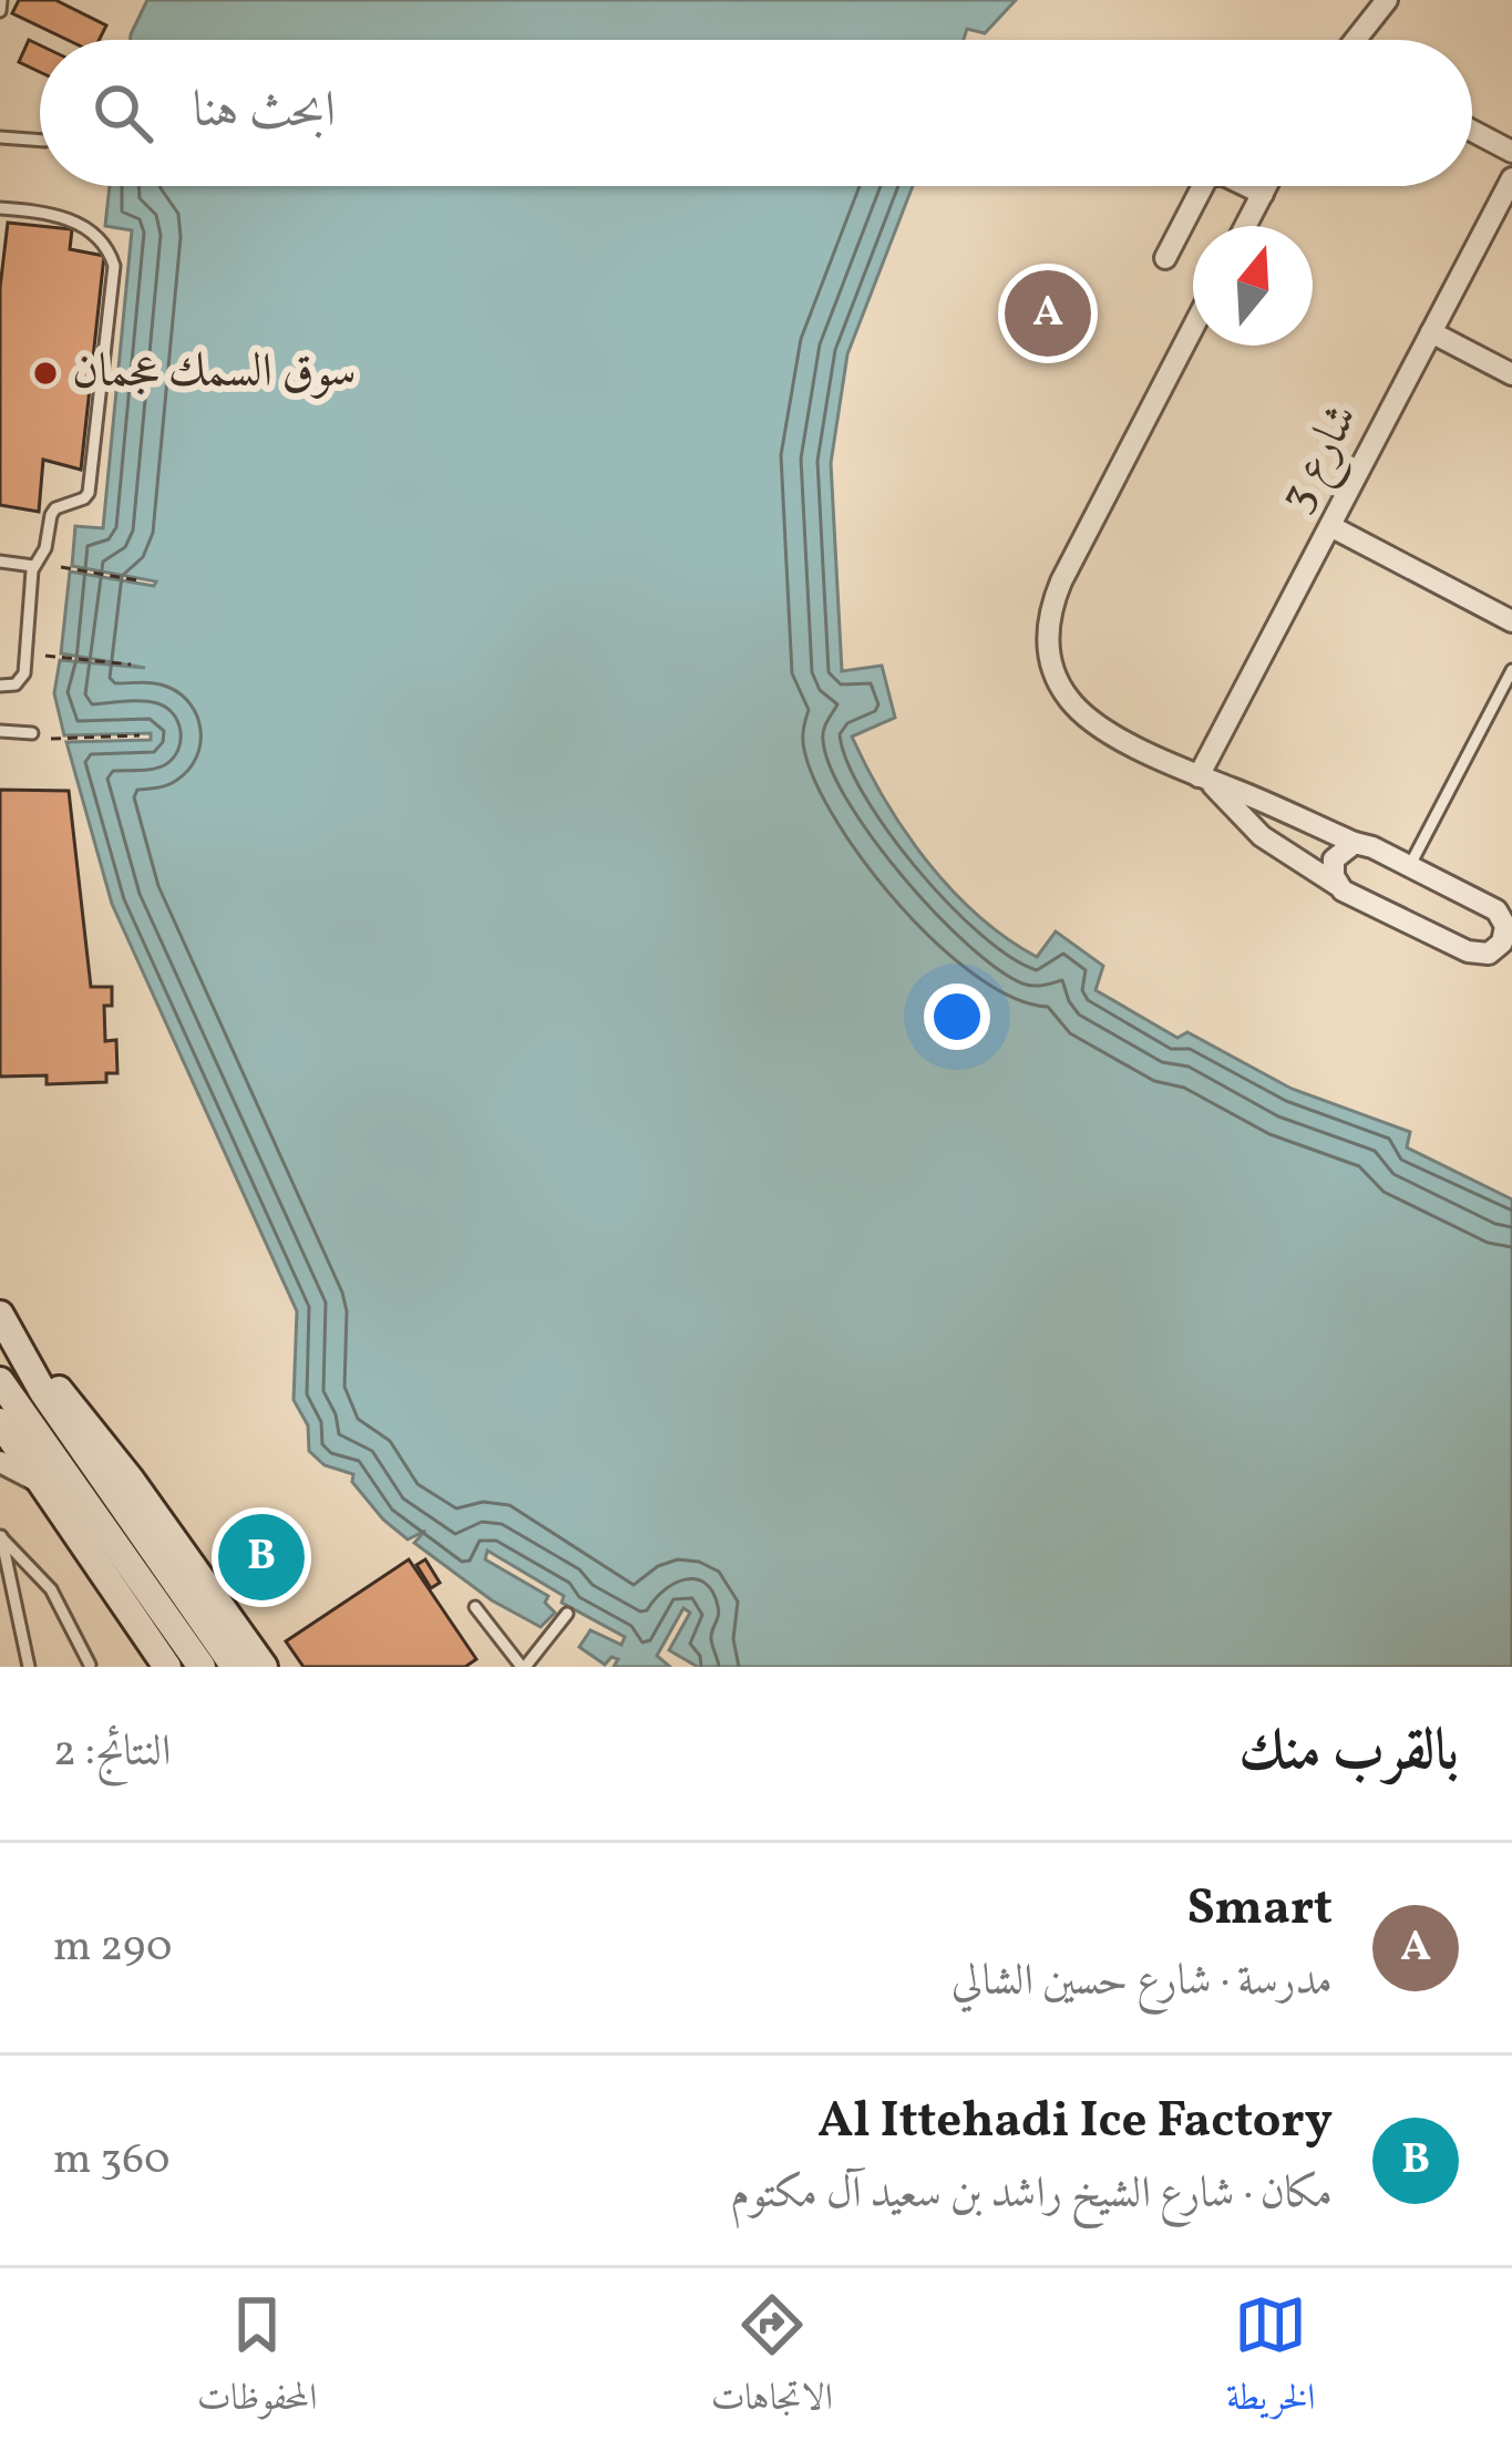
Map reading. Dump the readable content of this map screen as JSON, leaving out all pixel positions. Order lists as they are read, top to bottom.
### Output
{
  "streets": {
    "street": ["شارع 3"]
  },
  "places": ["سوق السمك عجمان"],
  "north": "top",
  "page": {
    "search": "ابحث هنا",
    "pins": ["A", "B"],
    "heading": ["بالقرب منك", "النتائج: 2"],
    "list": [
      {
        "mark": "A",
        "name": "Smart",
        "note": "مدرسة · شارع حسين الشالي",
        "value": "290 m"
      },
      {
        "mark": "B",
        "name": "Al Ittehadi Ice Factory",
        "note": "مكان · شارع الشيخ راشد بن سعيد آل مكتوم",
        "value": "360 m"
      }
    ],
    "nav": ["الخريطة", "الاتجاهات", "المحفوظات"]
  }
}
